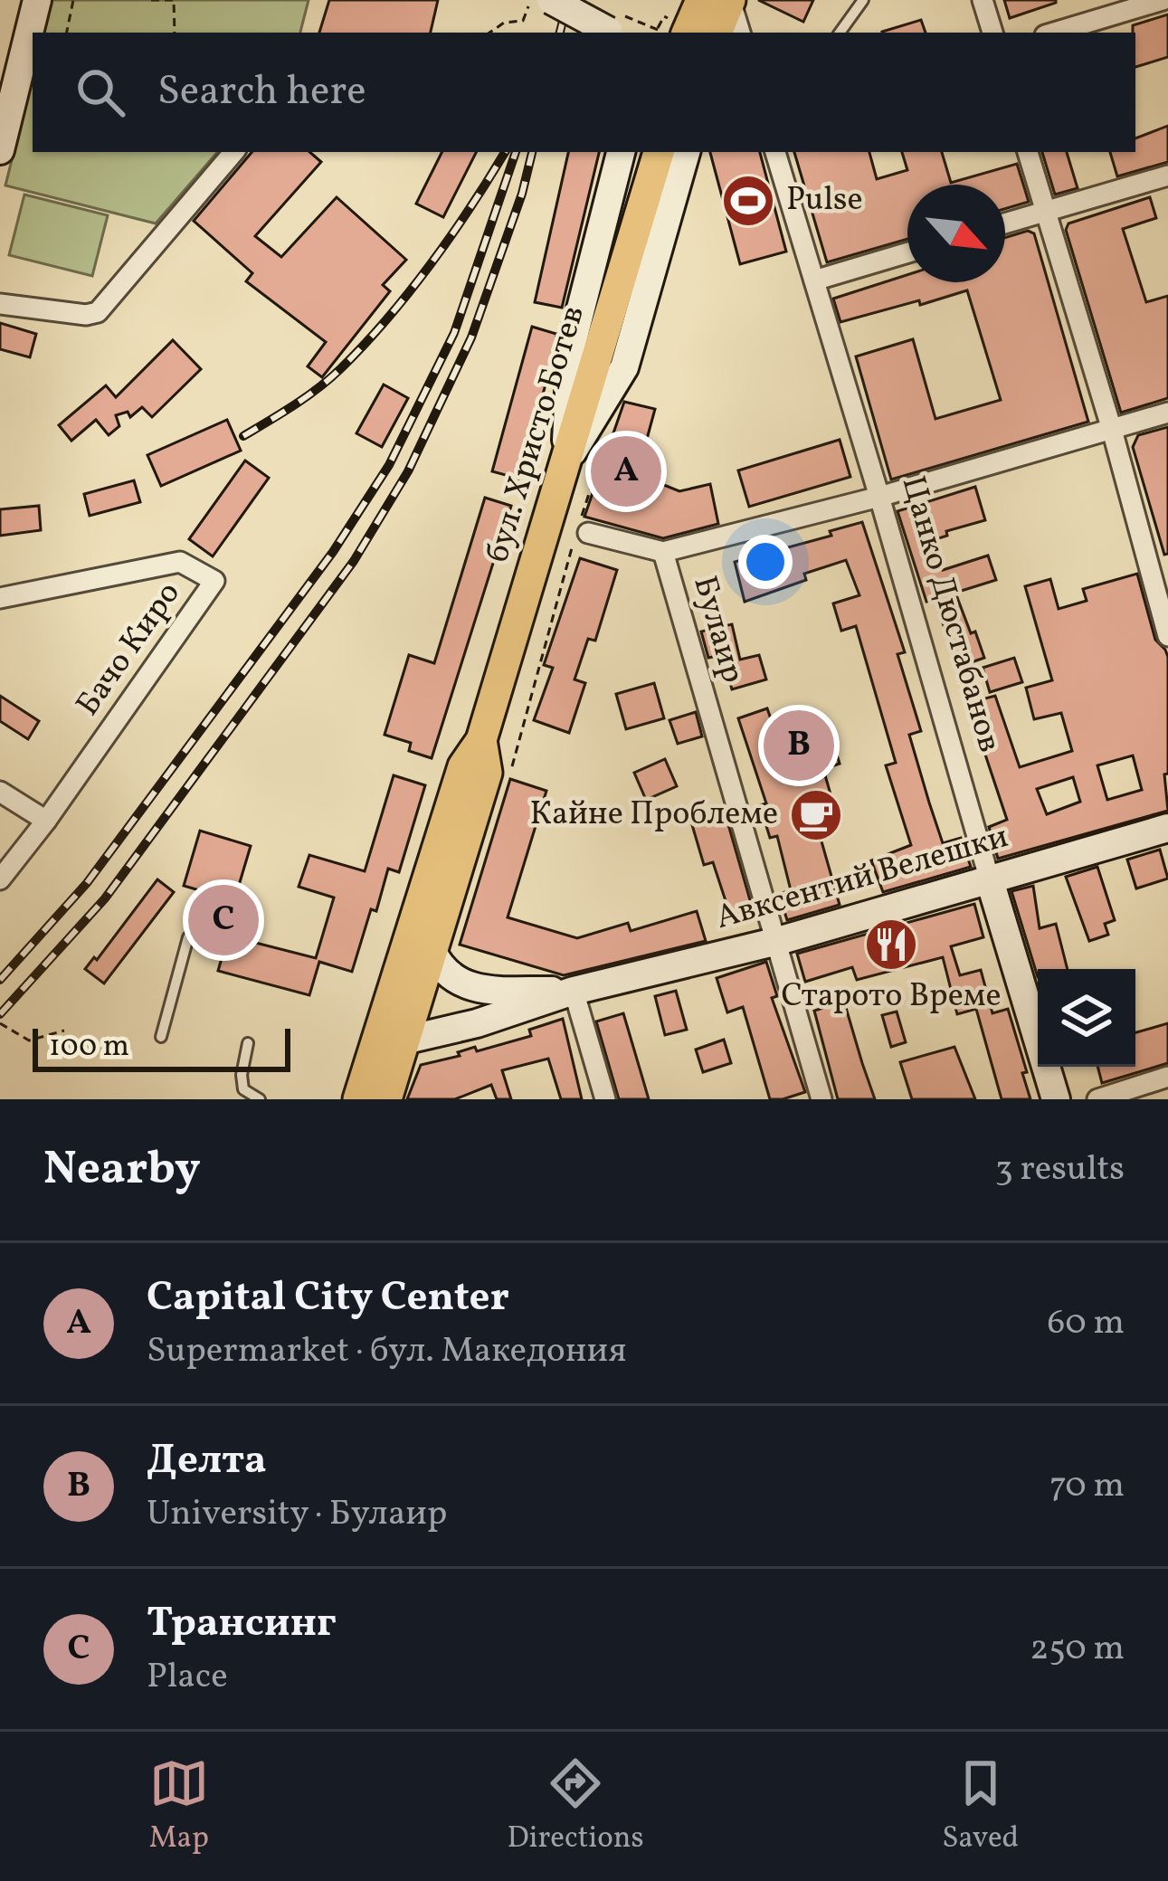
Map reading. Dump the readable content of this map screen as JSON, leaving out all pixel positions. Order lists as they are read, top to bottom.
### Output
{
  "streets": {
    "main road": ["бул. Христо Ботев"],
    "street": [
      "Цанко Дюстабанов",
      "Булаир",
      "Бачо Киро",
      "Авксентий Велешки"
    ]
  },
  "crossings": [
    ["бул. Христо Ботев", "Авксентий Велешки"],
    ["Цанко Дюстабанов", "Авксентий Велешки"],
    ["Булаир", "Авксентий Велешки"]
  ],
  "places": {
    "sports": ["Pulse"],
    "cafe": ["Кайне Проблеме"],
    "restaurant": ["Старото Време"]
  },
  "scale_bar": "100 m",
  "north": "bottom right",
  "page": {
    "search": "Search here",
    "pins": ["A", "B", "C"],
    "scale": "100 m",
    "heading": ["Nearby", "3 results"],
    "list": [
      {
        "mark": "A",
        "name": "Capital City Center",
        "note": "Supermarket · бул. Македония",
        "value": "60 m"
      },
      {
        "mark": "B",
        "name": "Делта",
        "note": "University · Булаир",
        "value": "70 m"
      },
      {
        "mark": "C",
        "name": "Трансинг",
        "note": "Place",
        "value": "250 m"
      }
    ],
    "nav": ["Map", "Directions", "Saved"]
  }
}
